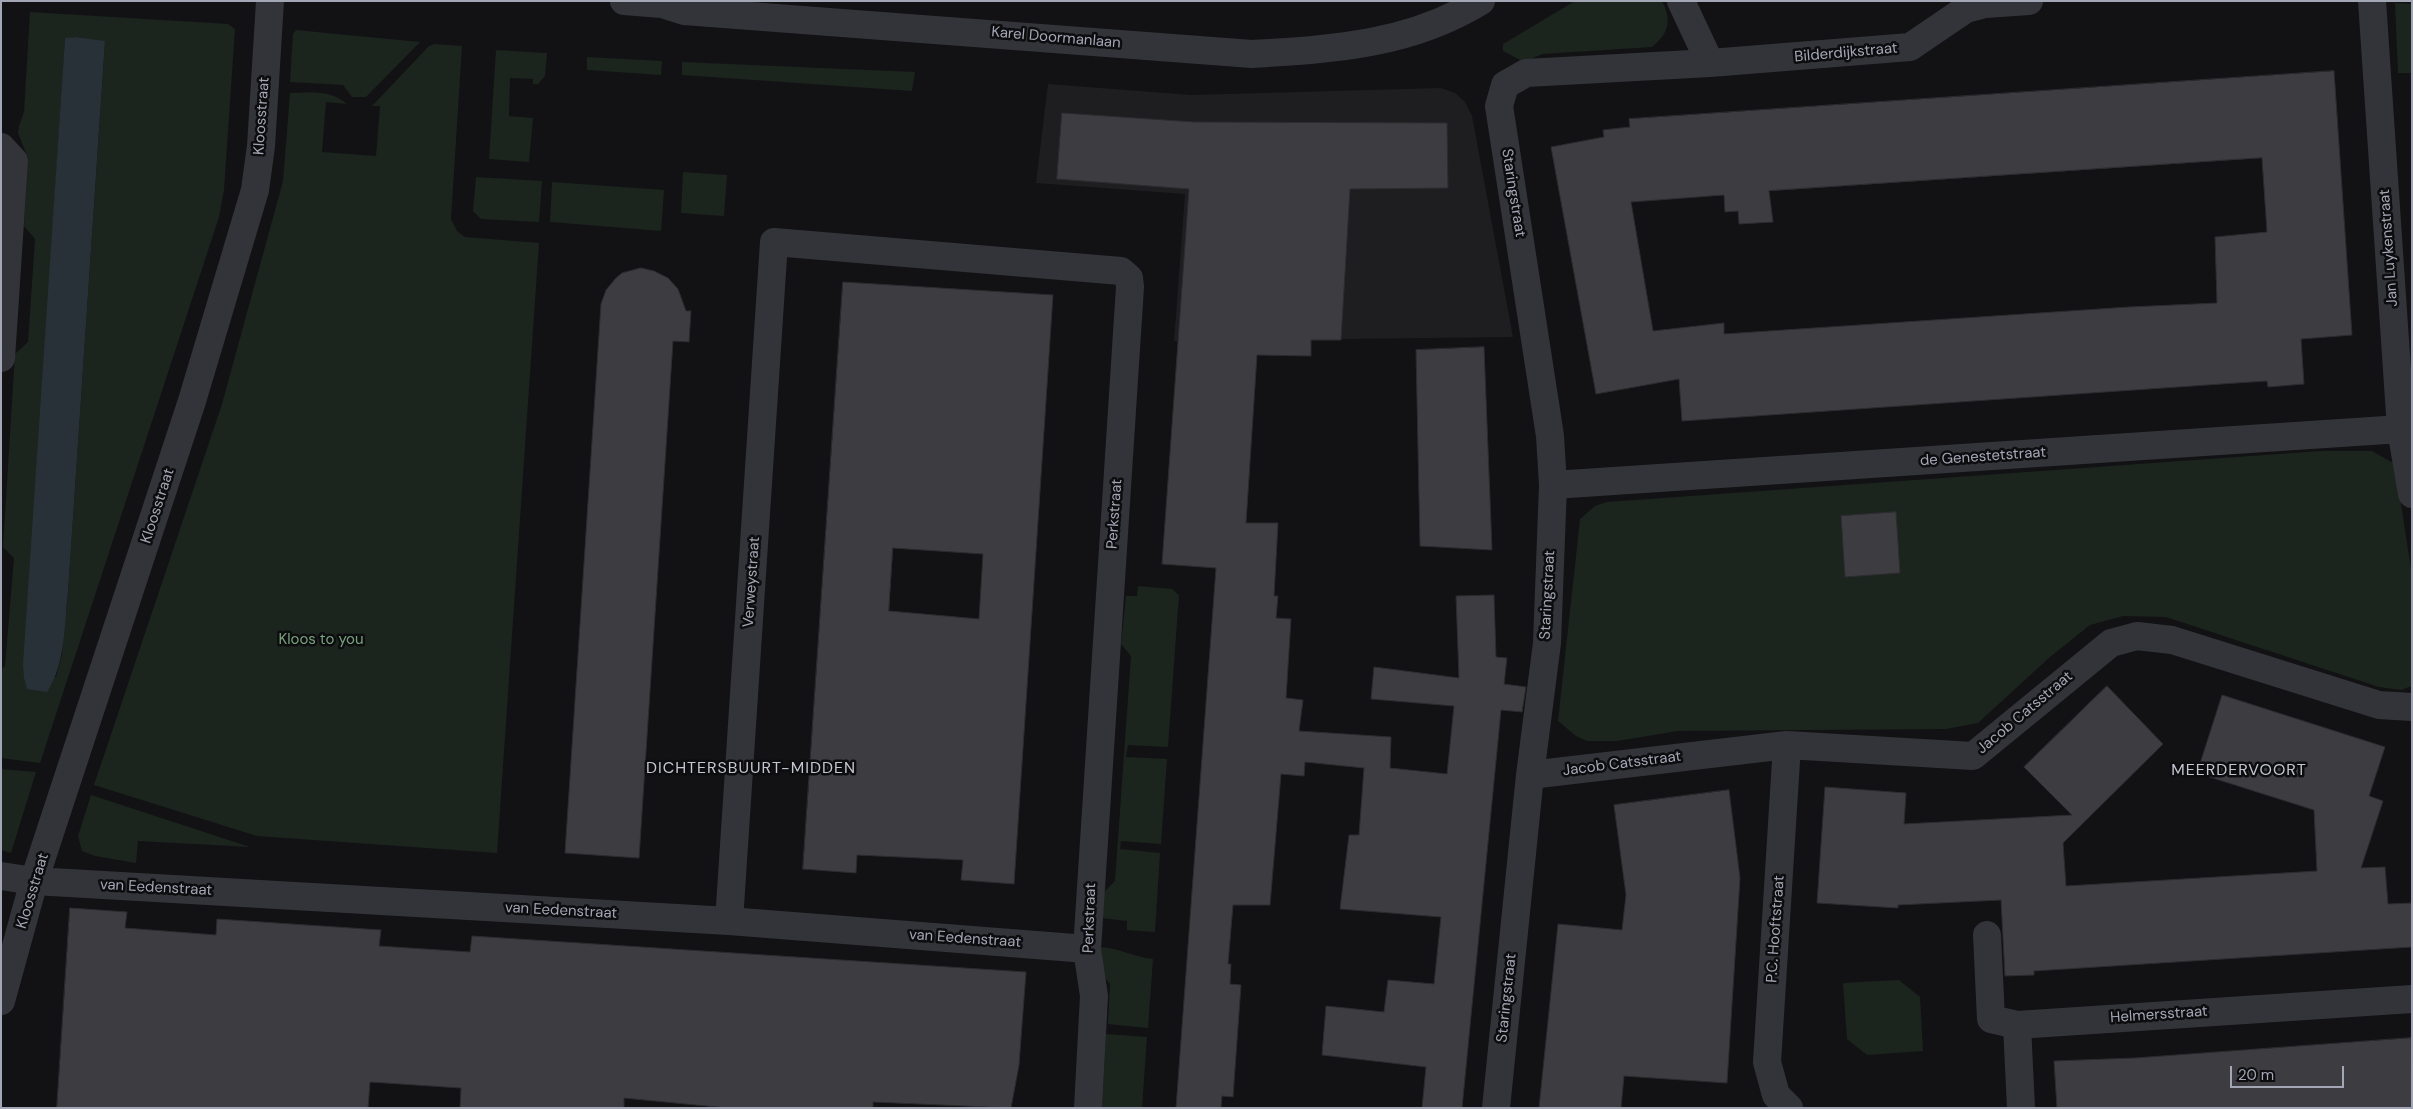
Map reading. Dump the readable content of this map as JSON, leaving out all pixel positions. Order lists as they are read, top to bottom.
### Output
{
  "streets": {
    "street": [
      "Karel Doormanlaan",
      "Bilderdijkstraat",
      "Kloosstraat",
      "Staringstraat",
      "Jan Luykenstraat",
      "de Genestetstraat",
      "Perkstraat",
      "Verweystraat",
      "Jacob Catsstraat",
      "van Eedenstraat",
      "P.C. Hooftstraat",
      "Helmersstraat"
    ]
  },
  "crossings": [
    ["Bilderdijkstraat", "Staringstraat"],
    ["Kloosstraat", "van Eedenstraat"],
    ["Staringstraat", "de Genestetstraat"],
    ["Staringstraat", "Jacob Catsstraat"],
    ["Jan Luykenstraat", "de Genestetstraat"],
    ["Perkstraat", "Verweystraat"],
    ["Perkstraat", "van Eedenstraat"],
    ["Verweystraat", "van Eedenstraat"],
    ["Jacob Catsstraat", "P.C. Hooftstraat"]
  ],
  "districts": ["DICHTERSBUURT-MIDDEN", "MEERDERVOORT"],
  "parks": ["Kloos to you"],
  "scale_bar": "20 m"
}
